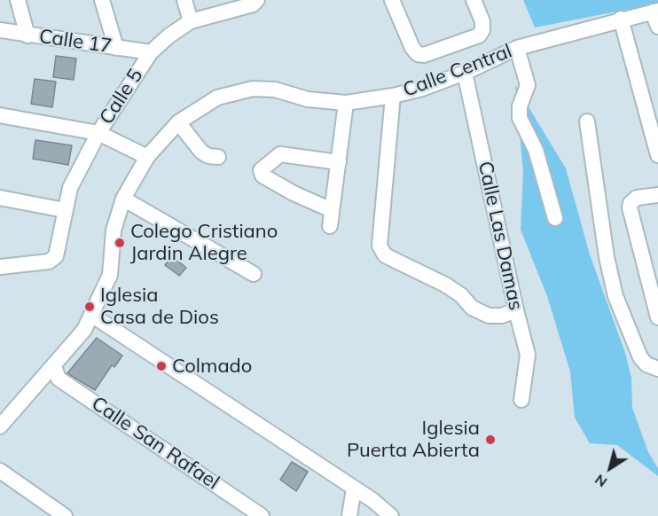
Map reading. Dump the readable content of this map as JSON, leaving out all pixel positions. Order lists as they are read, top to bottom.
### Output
{
  "streets": {
    "street": [
      "Calle 17",
      "Calle Central",
      "Calle 5",
      "Calle Las Damas",
      "Calle San Rafael"
    ]
  },
  "crossings": [
    ["Calle 17", "Calle 5"],
    ["Calle Central", "Calle Las Damas"],
    ["Calle Central", "Calle San Rafael"]
  ],
  "places": [
    "Colego Cristiano Jardin Alegre",
    "Iglesia Casa de Dios",
    "Colmado",
    "Iglesia Puerta Abierta"
  ],
  "north": "bottom left"
}
